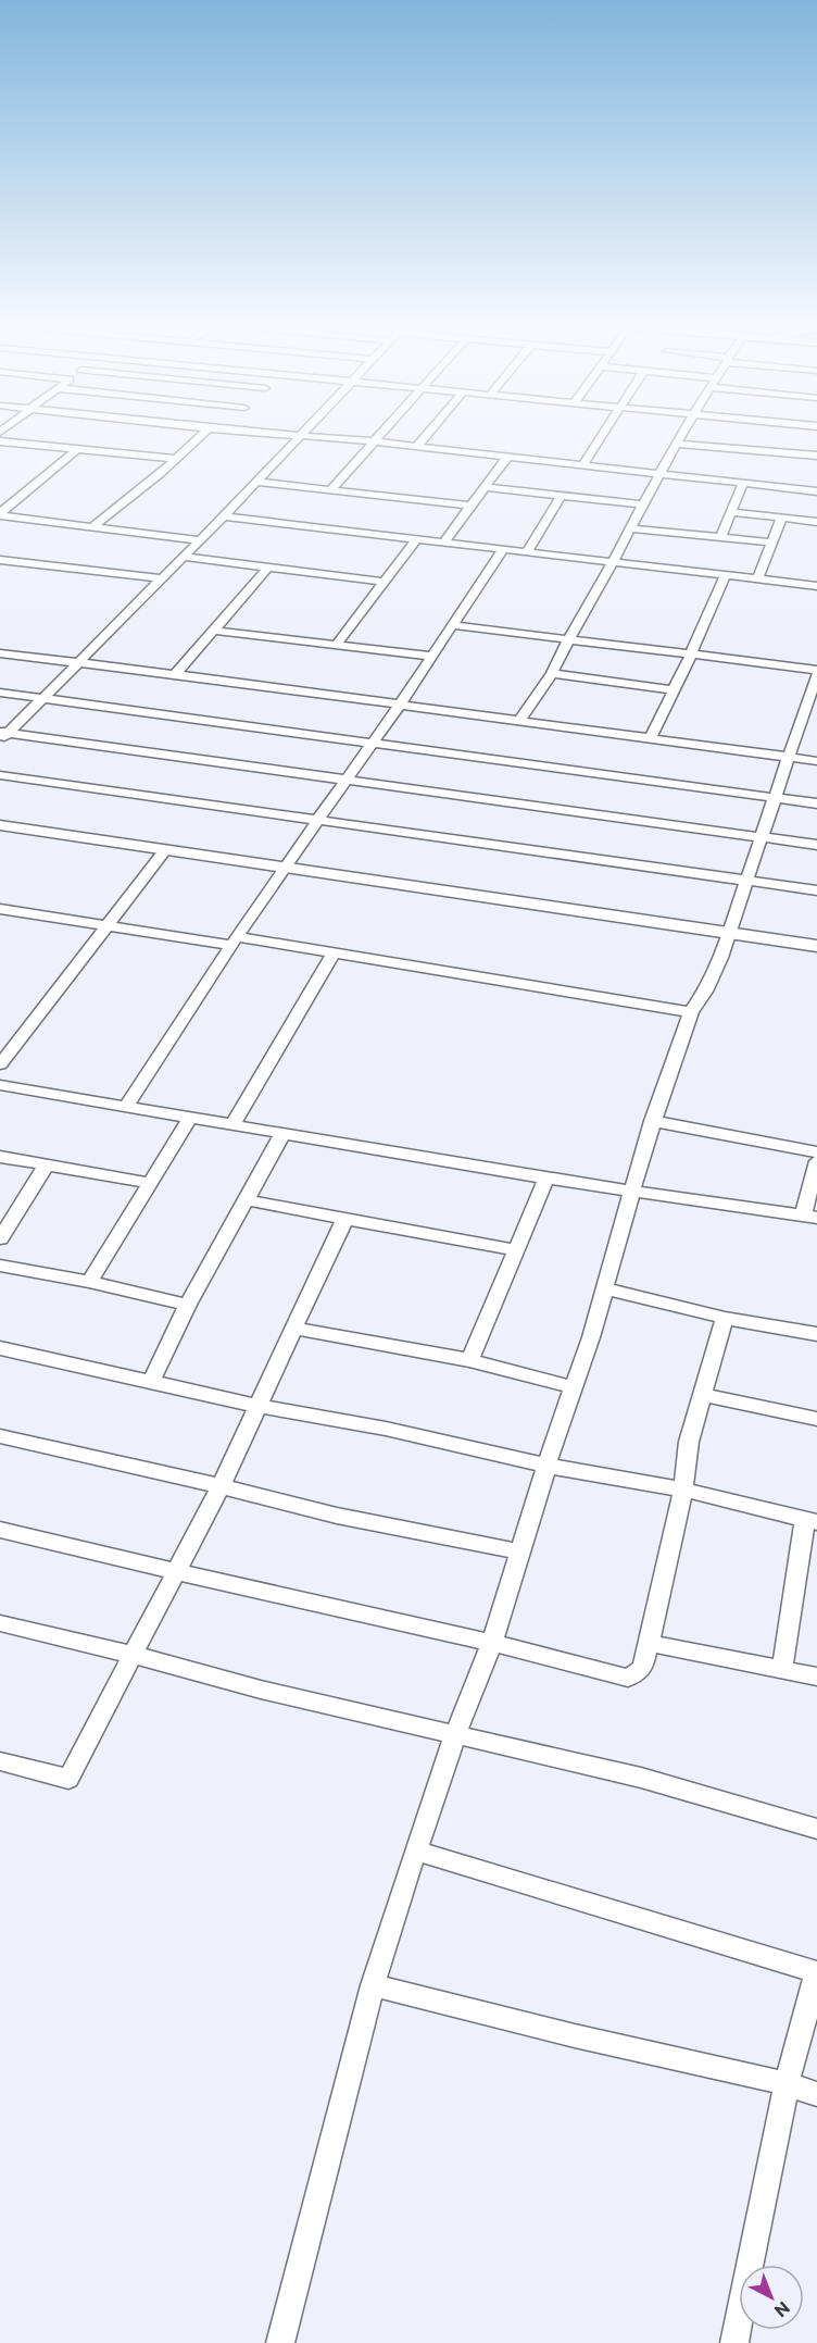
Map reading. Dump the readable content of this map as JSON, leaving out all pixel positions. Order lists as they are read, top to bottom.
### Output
{
  "north": "bottom right"
}
